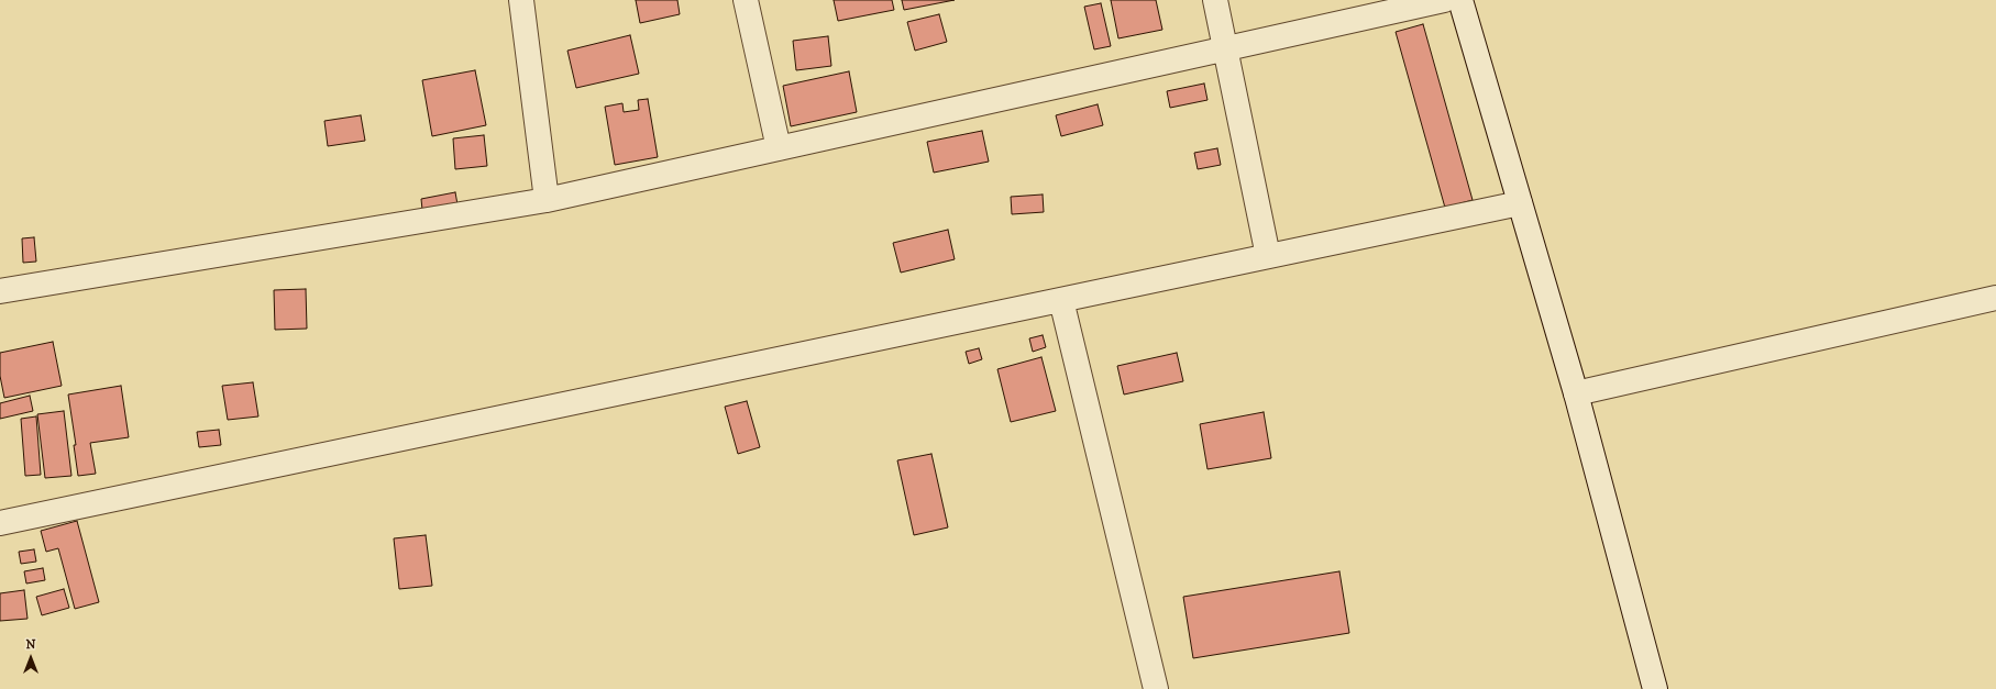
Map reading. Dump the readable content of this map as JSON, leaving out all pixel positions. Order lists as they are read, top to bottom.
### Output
{
  "north": "top"
}
